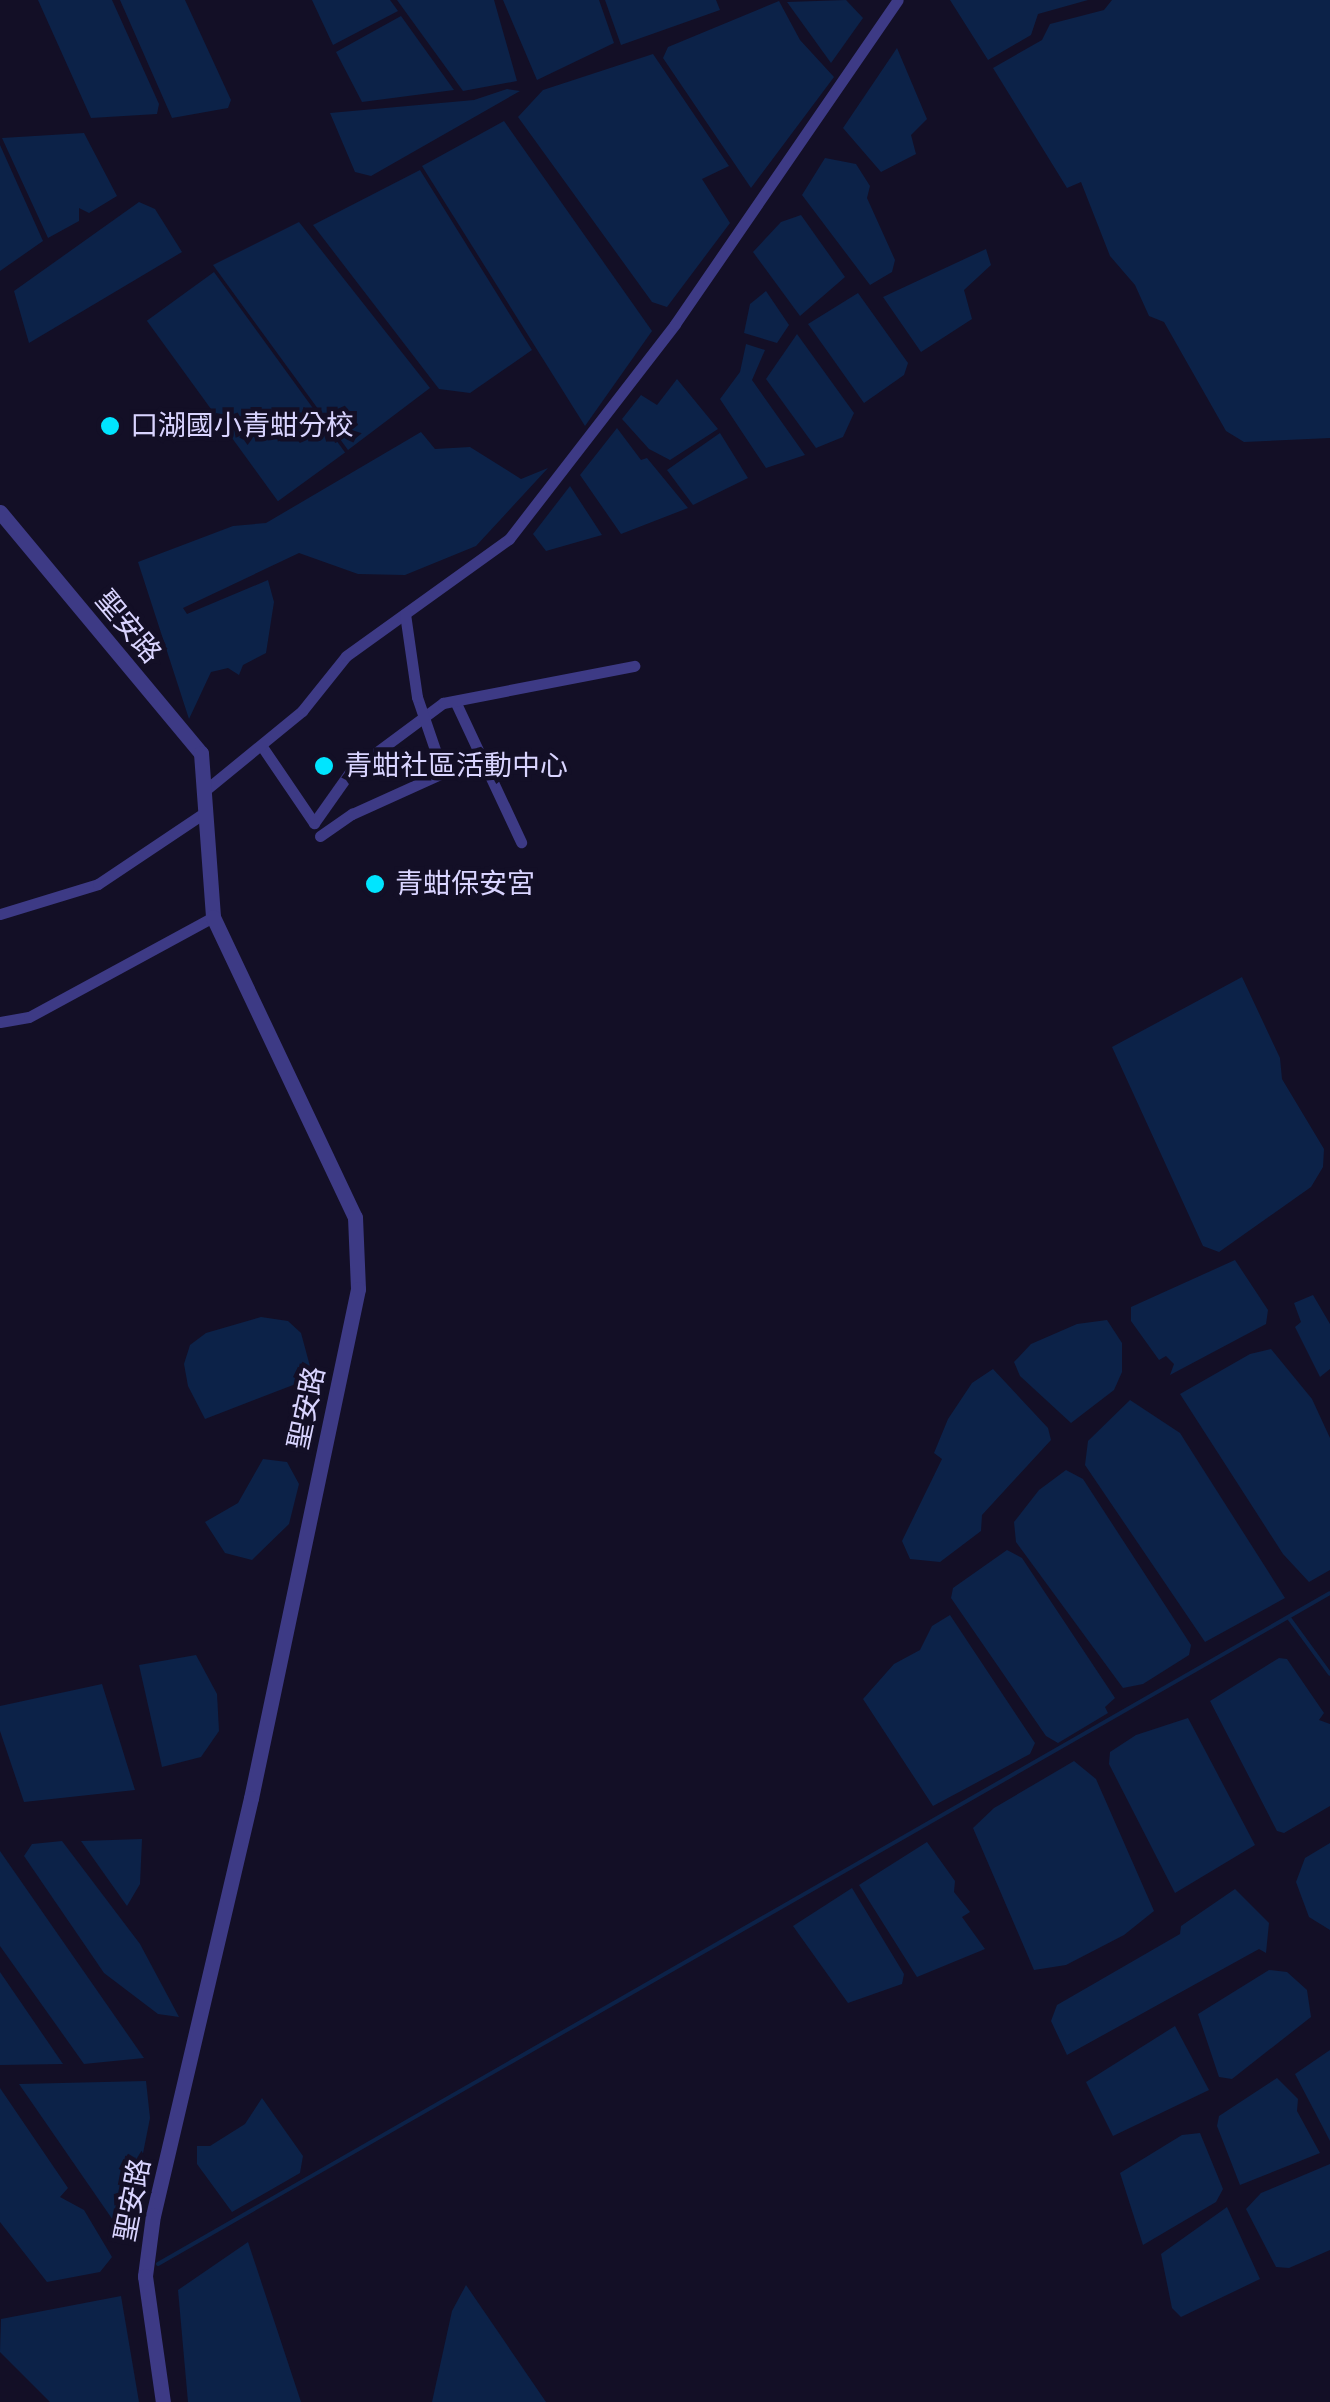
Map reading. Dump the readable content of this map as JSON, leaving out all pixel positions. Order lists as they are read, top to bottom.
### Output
{
  "streets": {
    "street": ["聖安路"]
  },
  "places": ["口湖國小青蚶分校", "青蚶社區活動中心", "青蚶保安宮"]
}
